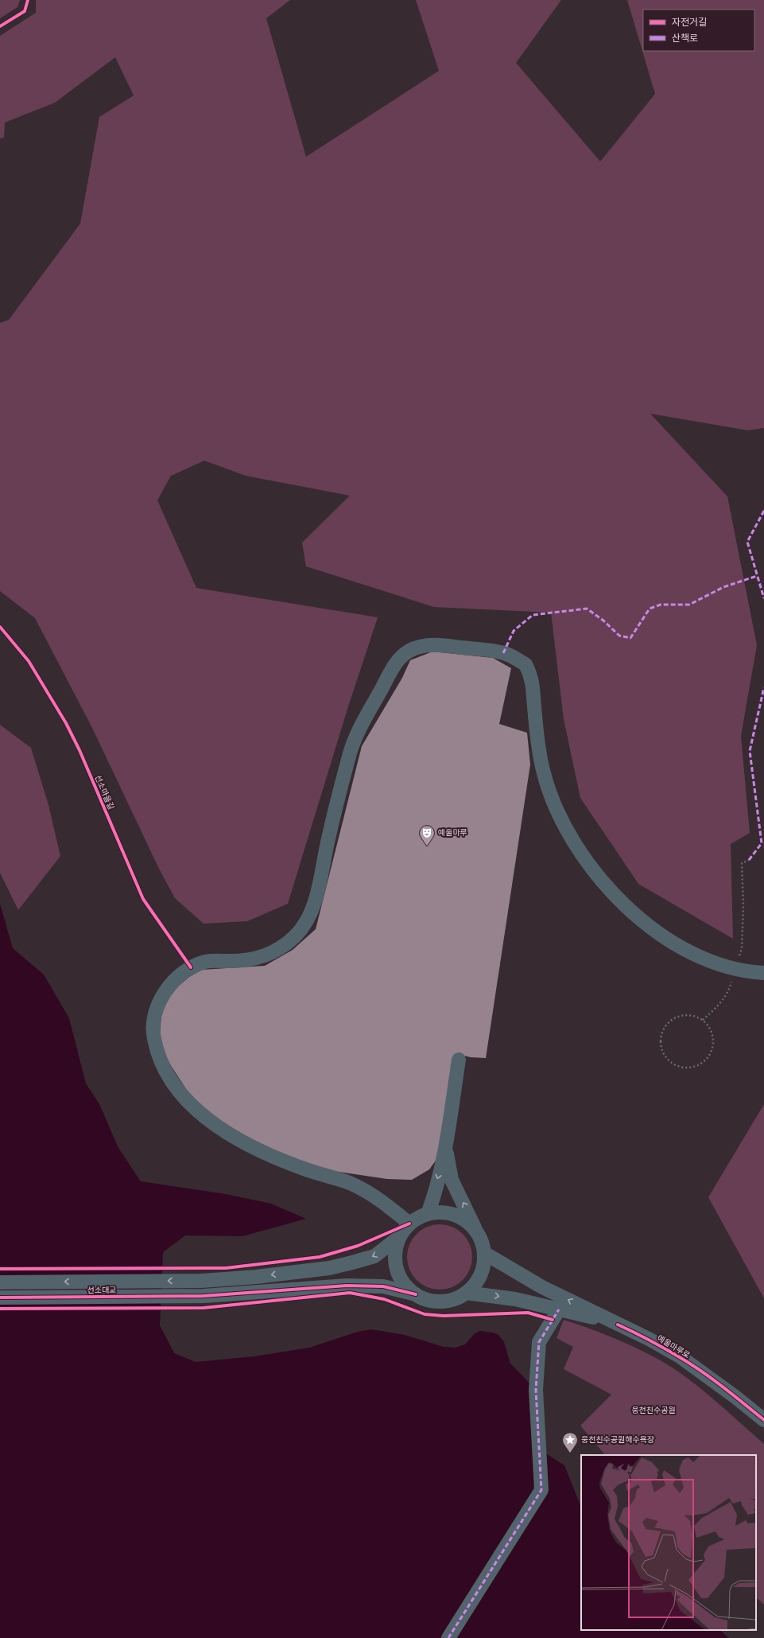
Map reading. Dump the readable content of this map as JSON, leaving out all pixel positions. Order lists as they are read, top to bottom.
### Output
{
  "streets": {
    "street": ["선소대교", "예울마루로"],
    "cycle path": ["선소마을길"]
  },
  "parks": ["웅천친수공원"],
  "places": {
    "theatre": ["예울마루"],
    "place": ["웅천친수공원해수욕장"]
  },
  "legend": ["자전거길", "산책로"]
}
